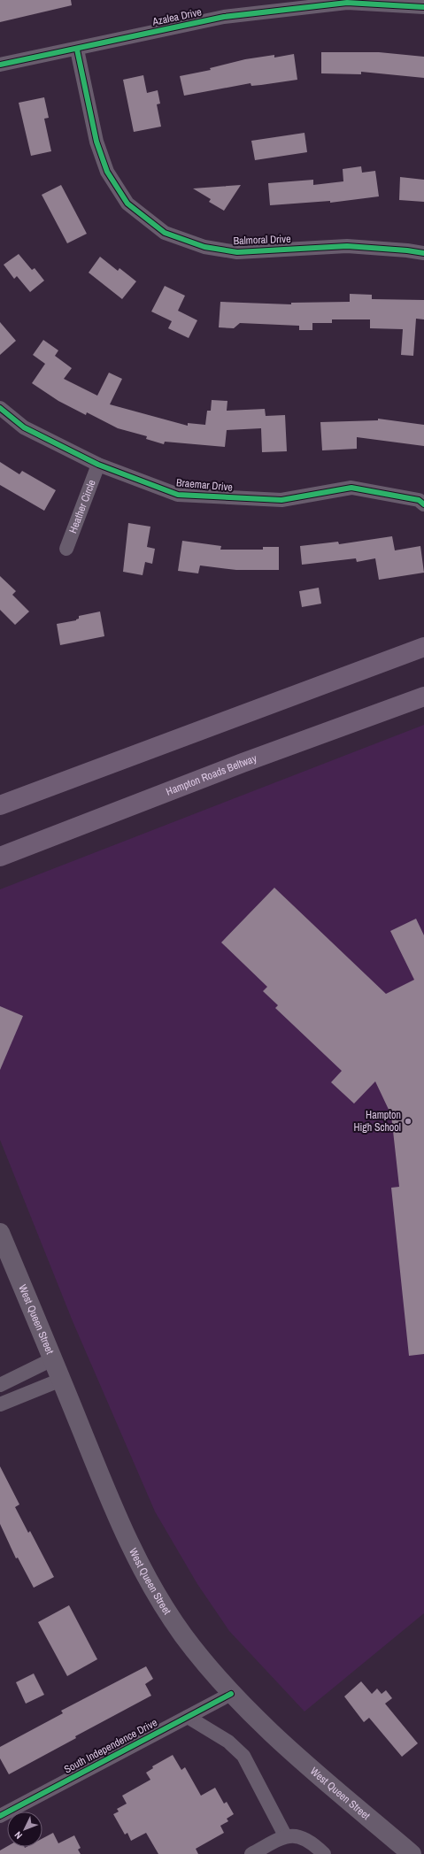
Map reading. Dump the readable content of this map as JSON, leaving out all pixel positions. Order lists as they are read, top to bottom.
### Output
{
  "streets": {
    "highway": ["Hampton Roads Beltway"],
    "main road": ["West Queen Street"],
    "street": [
      "Azalea Drive",
      "Balmoral Drive",
      "Braemar Drive",
      "Heather Circle",
      "South Independence Drive"
    ]
  },
  "crossings": [
    ["Azalea Drive", "Balmoral Drive"],
    ["Braemar Drive", "Heather Circle"],
    ["West Queen Street", "South Independence Drive"]
  ],
  "places": ["Hampton High School"],
  "north": "bottom left"
}
